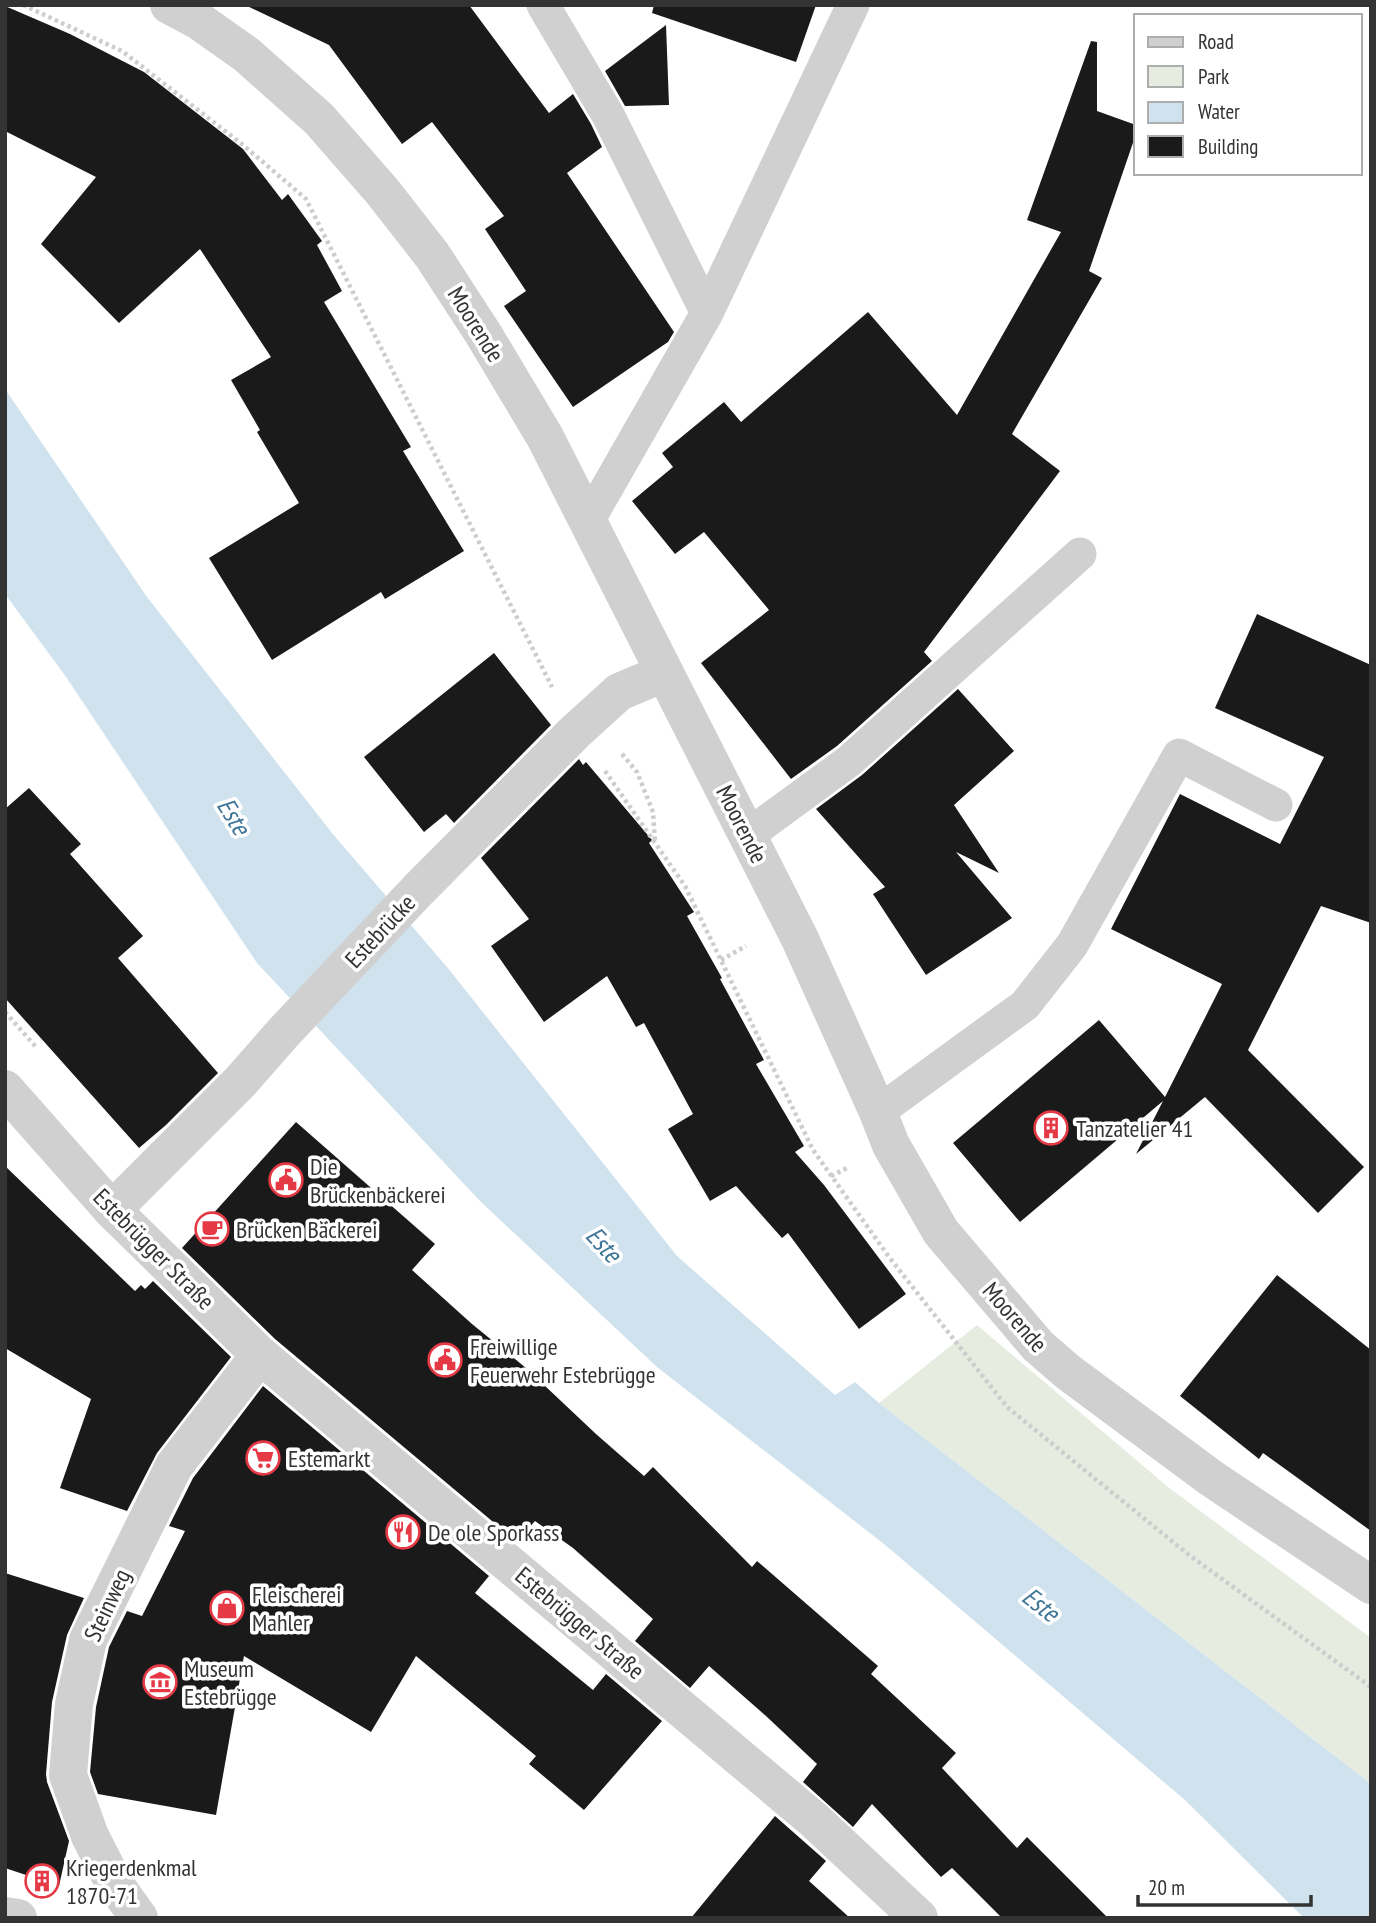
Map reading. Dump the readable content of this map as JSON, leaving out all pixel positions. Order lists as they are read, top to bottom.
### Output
{
  "streets": {
    "street": [
      "Moorende",
      "Estebrücke",
      "Estebrügger Straße",
      "Steinweg"
    ]
  },
  "crossings": [
    ["Moorende", "Estebrücke"],
    ["Estebrücke", "Estebrügger Straße"],
    ["Estebrügger Straße", "Steinweg"]
  ],
  "water": ["Este"],
  "places": {
    "building": ["Tanzatelier 41", "Kriegerdenkmal 1870-71"],
    "public building": ["Die Brückenbäckerei", "Freiwillige Feuerwehr Estebrügge"],
    "cafe": ["Brücken Bäckerei"],
    "supermarket": ["Estemarkt"],
    "restaurant": ["De ole Sporkass"],
    "shop": ["Fleischerei Mahler"],
    "museum": ["Museum Estebrügge"]
  },
  "legend": [
    "Road",
    "Park",
    "Water",
    "Building"
  ],
  "scale_bar": "20 m"
}
